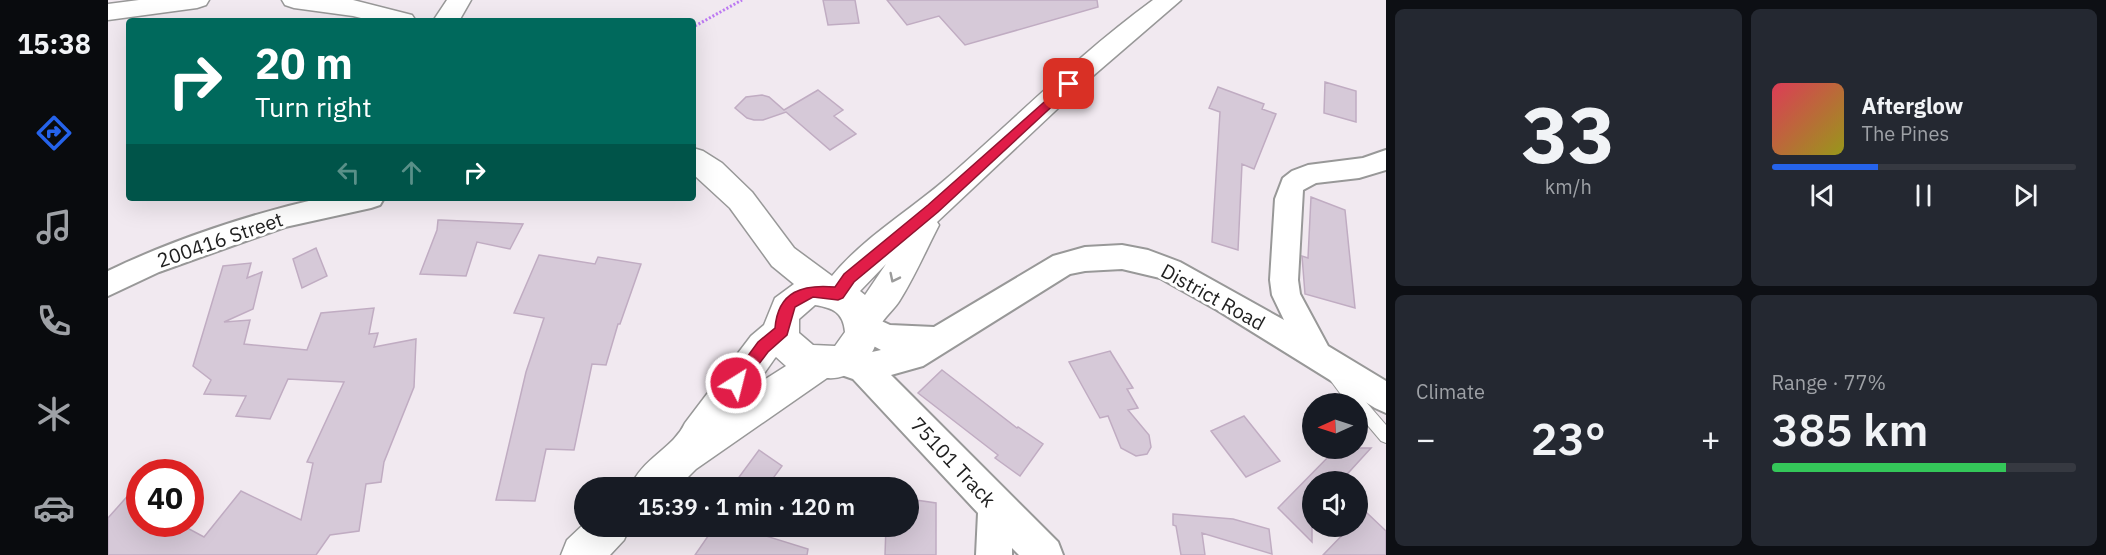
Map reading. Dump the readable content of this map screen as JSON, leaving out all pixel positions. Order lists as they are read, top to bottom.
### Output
{
  "streets": {
    "street": ["200416 Street", "District Road", "75101 Track"]
  },
  "crossings": [
    ["District Road", "75101 Track"]
  ],
  "north": "left",
  "page": {
    "tabs": "15:38",
    "tile": [
      ["33", "km/h"],
      "Climate",
      ["Range · 77%", "385 km"]
    ],
    "turn": ["20 m", "Turn right"],
    "song": ["Afterglow", "The Pines"],
    "heat": ["−", "23°", "+"],
    "limit": "40",
    "trip": "15:39 · 1 min · 120 m"
  }
}
